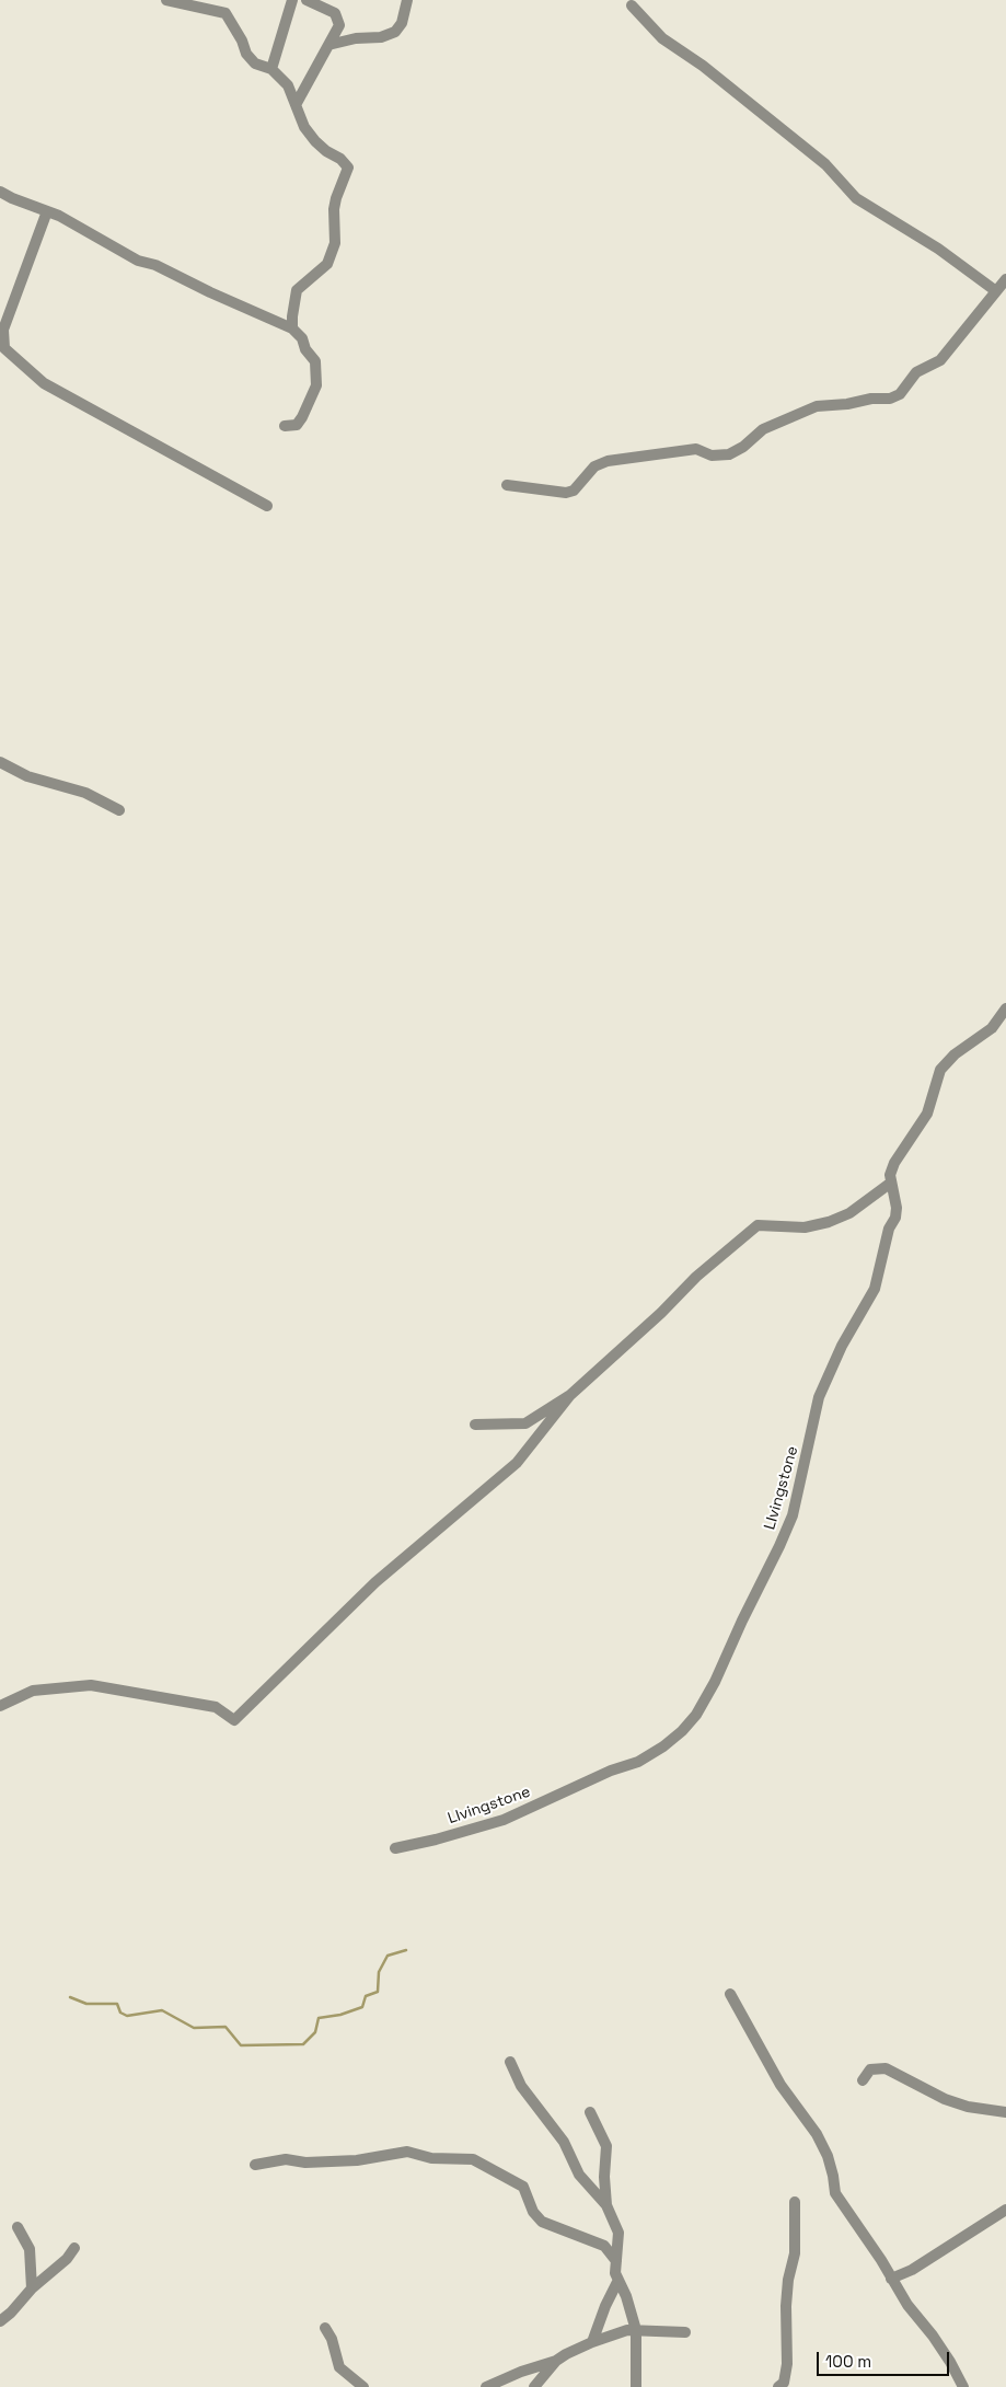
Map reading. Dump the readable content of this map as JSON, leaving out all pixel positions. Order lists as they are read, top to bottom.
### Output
{
  "streets": {
    "street": ["LIvingstone"]
  },
  "scale_bar": "100 m"
}
